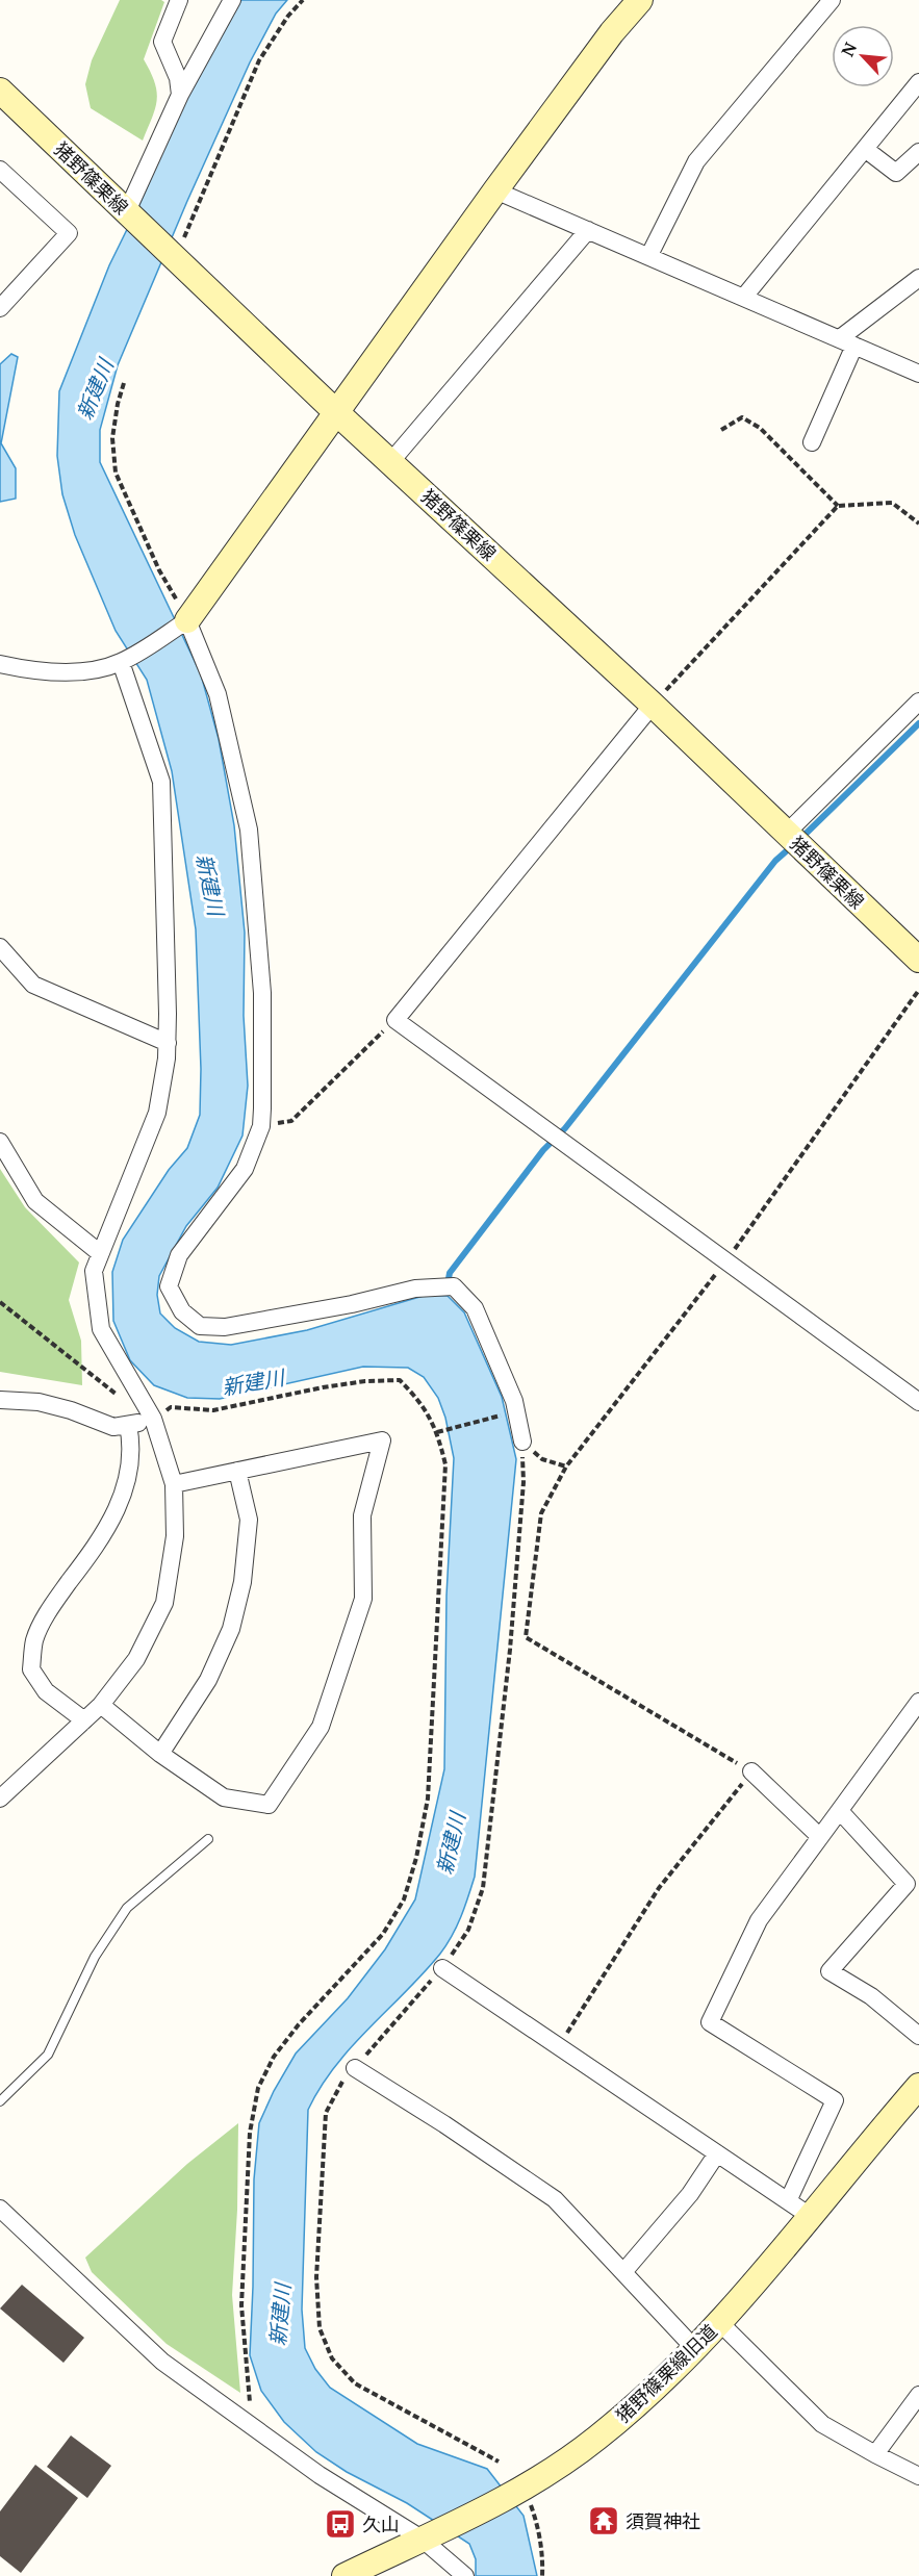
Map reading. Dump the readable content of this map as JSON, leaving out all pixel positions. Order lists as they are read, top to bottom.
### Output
{
  "streets": {
    "street": ["猪野篠栗線", "猪野篠栗線旧道"]
  },
  "water": ["新建川"],
  "places": {
    "temple": ["須賀神社"],
    "bus stop": ["久山"]
  },
  "north": "top left"
}
